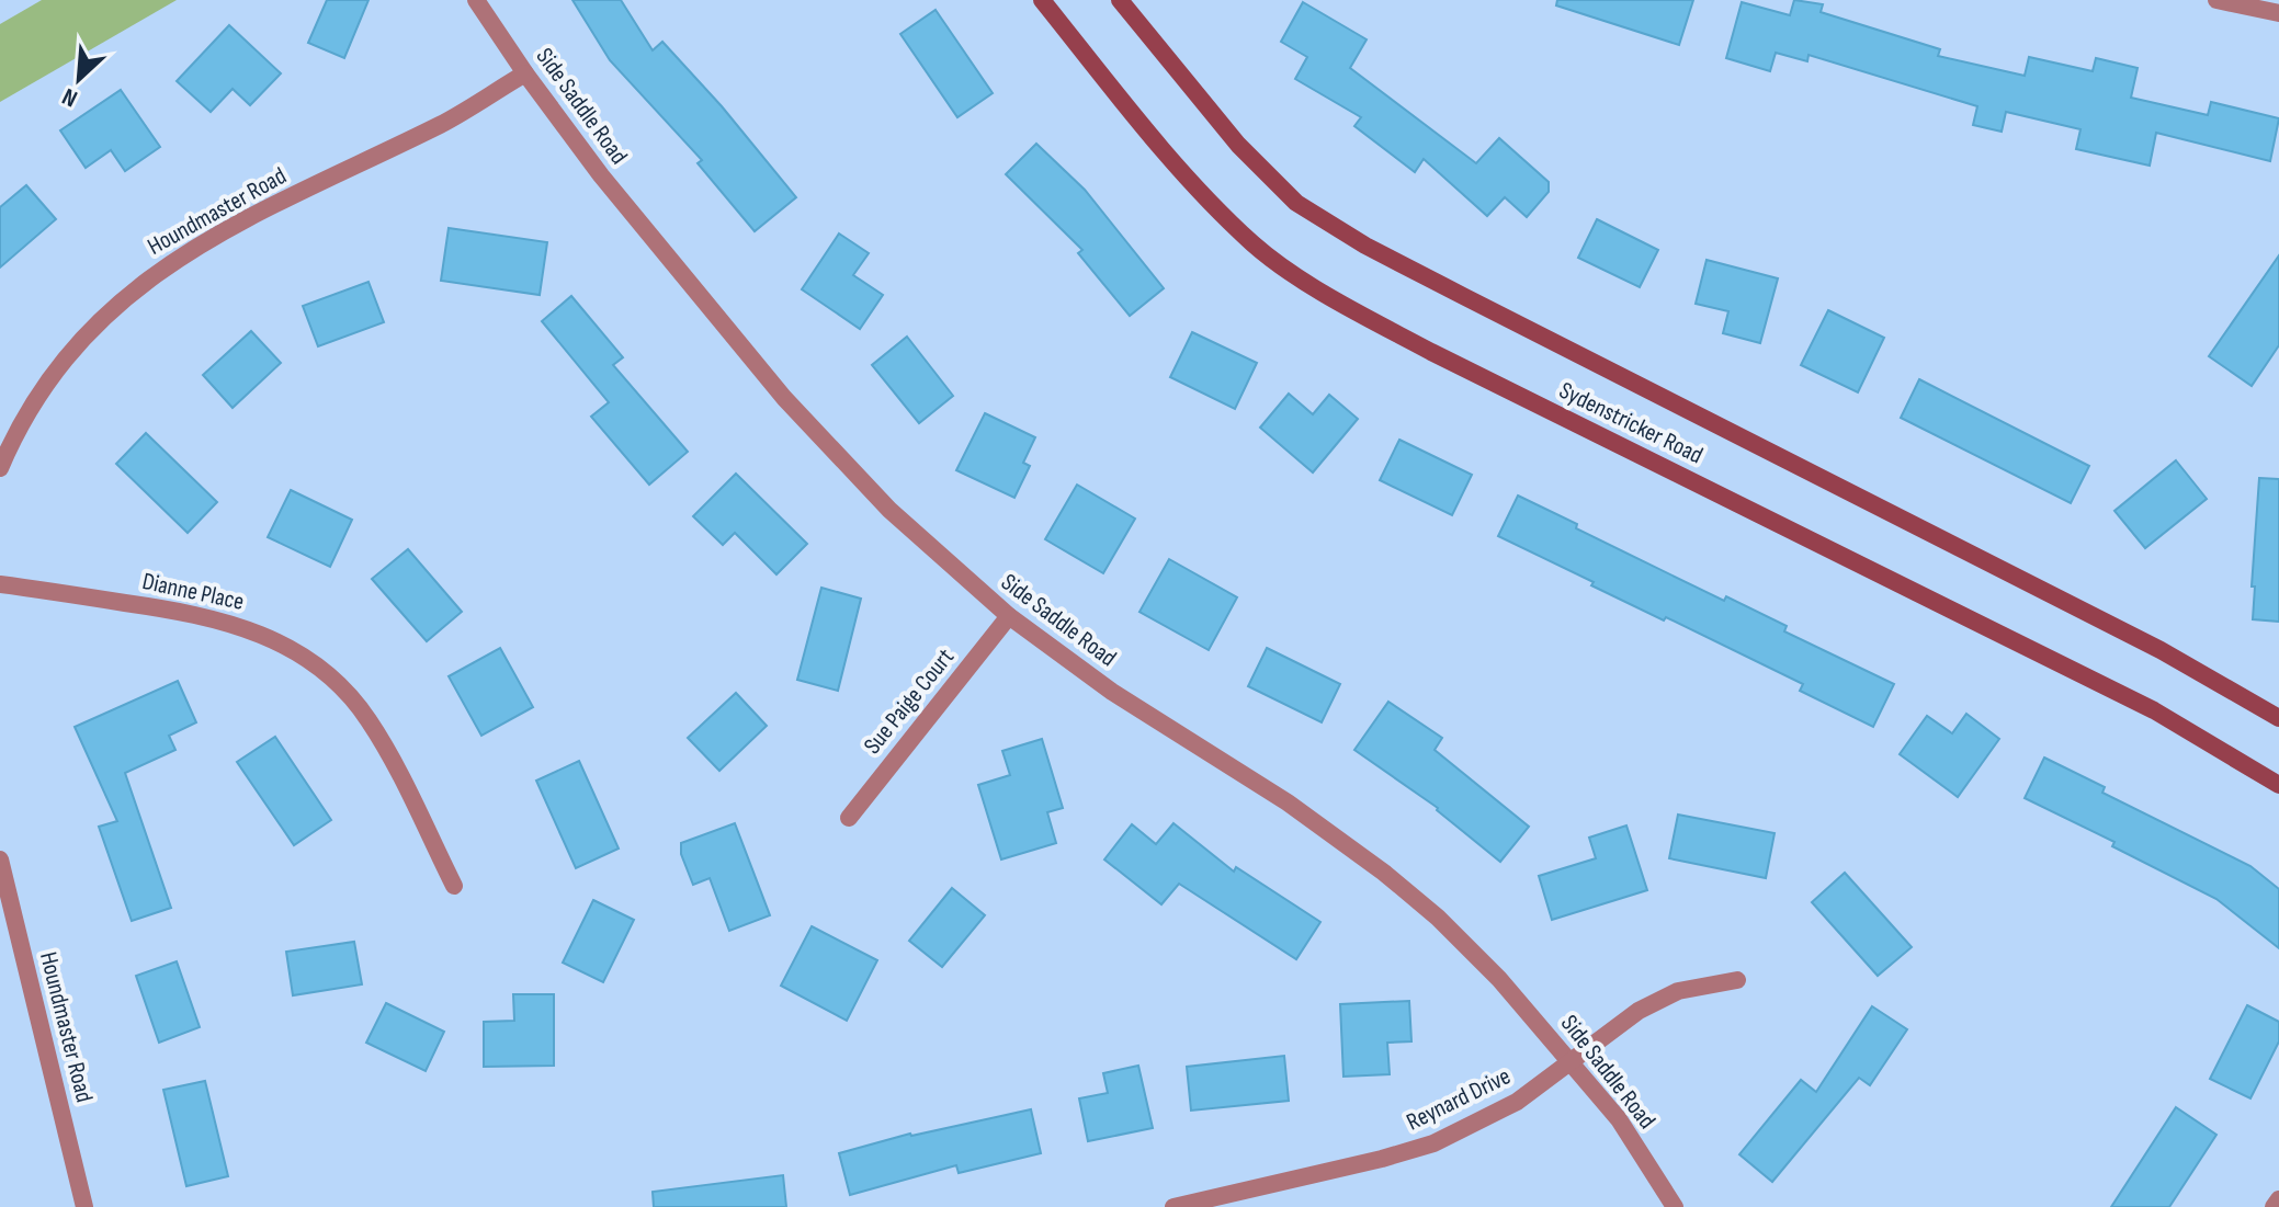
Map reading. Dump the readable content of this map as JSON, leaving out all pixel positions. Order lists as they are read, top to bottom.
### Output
{
  "streets": {
    "main road": ["Sydenstricker Road"],
    "street": [
      "Side Saddle Road",
      "Houndmaster Road",
      "Dianne Place",
      "Sue Paige Court",
      "Reynard Drive"
    ]
  },
  "crossings": [
    ["Side Saddle Road", "Houndmaster Road"],
    ["Side Saddle Road", "Sue Paige Court"],
    ["Side Saddle Road", "Reynard Drive"]
  ],
  "north": "bottom left"
}
